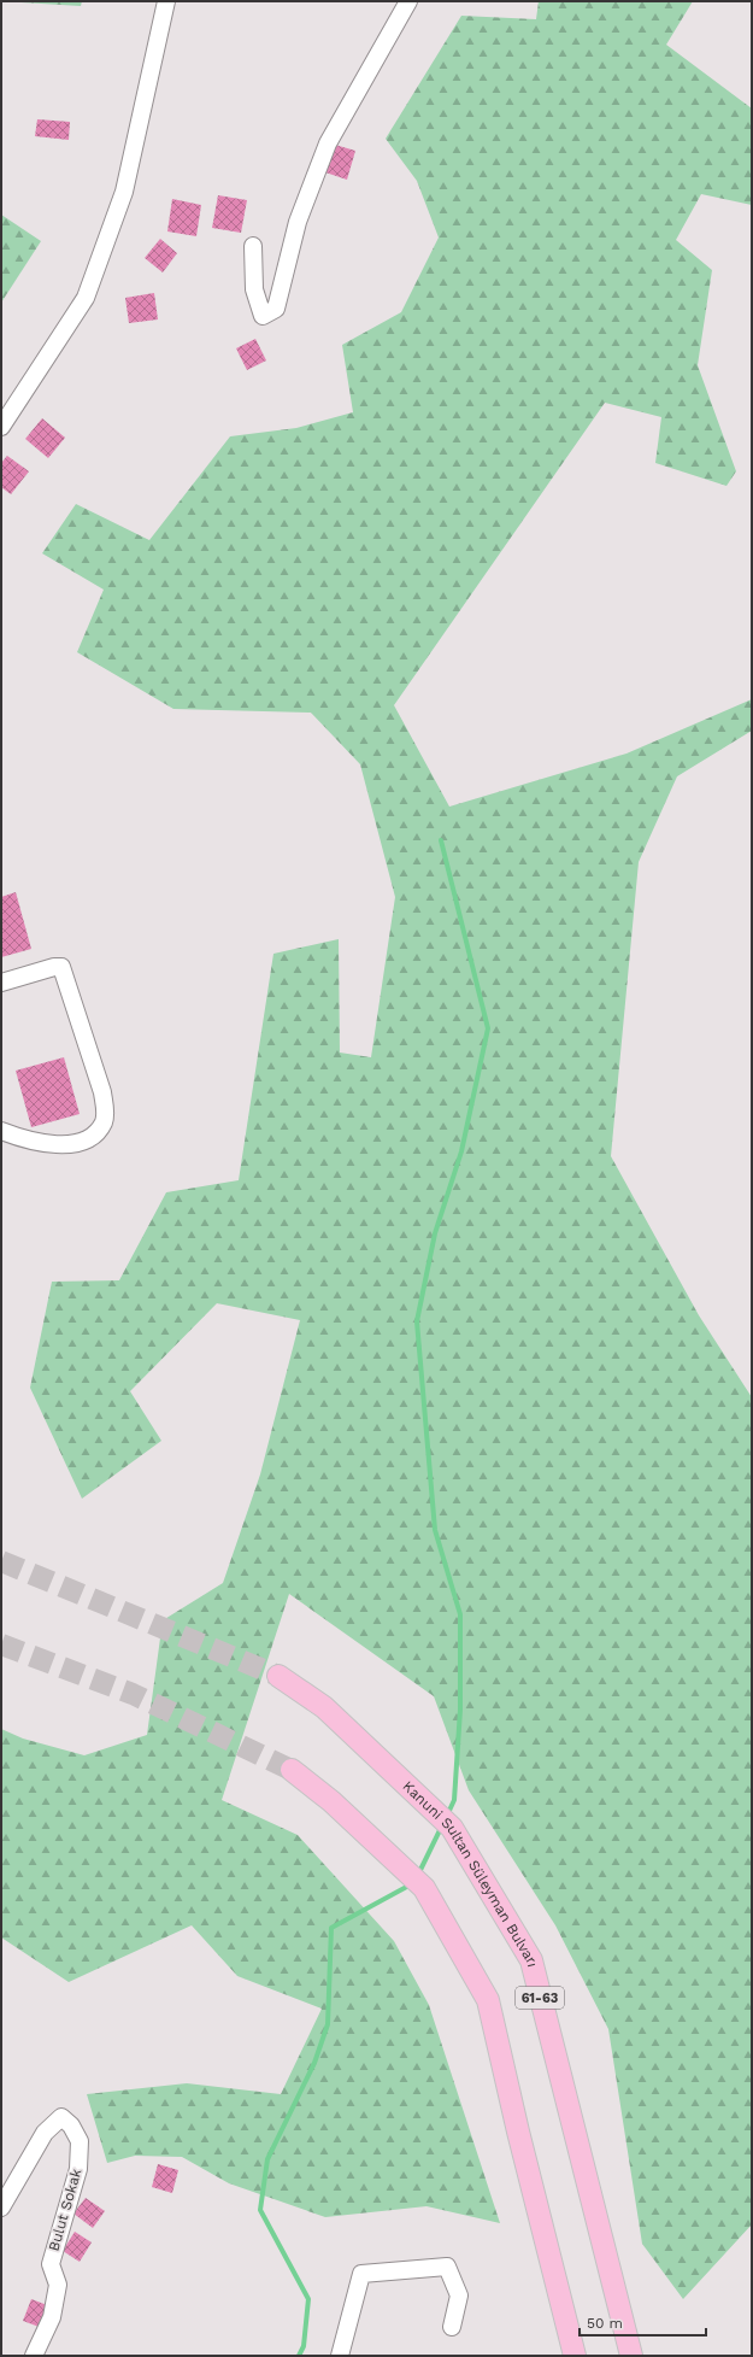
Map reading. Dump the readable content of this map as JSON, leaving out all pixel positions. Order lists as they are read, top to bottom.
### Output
{
  "streets": {
    "main road": ["Kanuni Sultan Süleyman Bulvarı", "61-63"],
    "street": ["Bulut Sokak"]
  },
  "scale_bar": "50 m"
}
